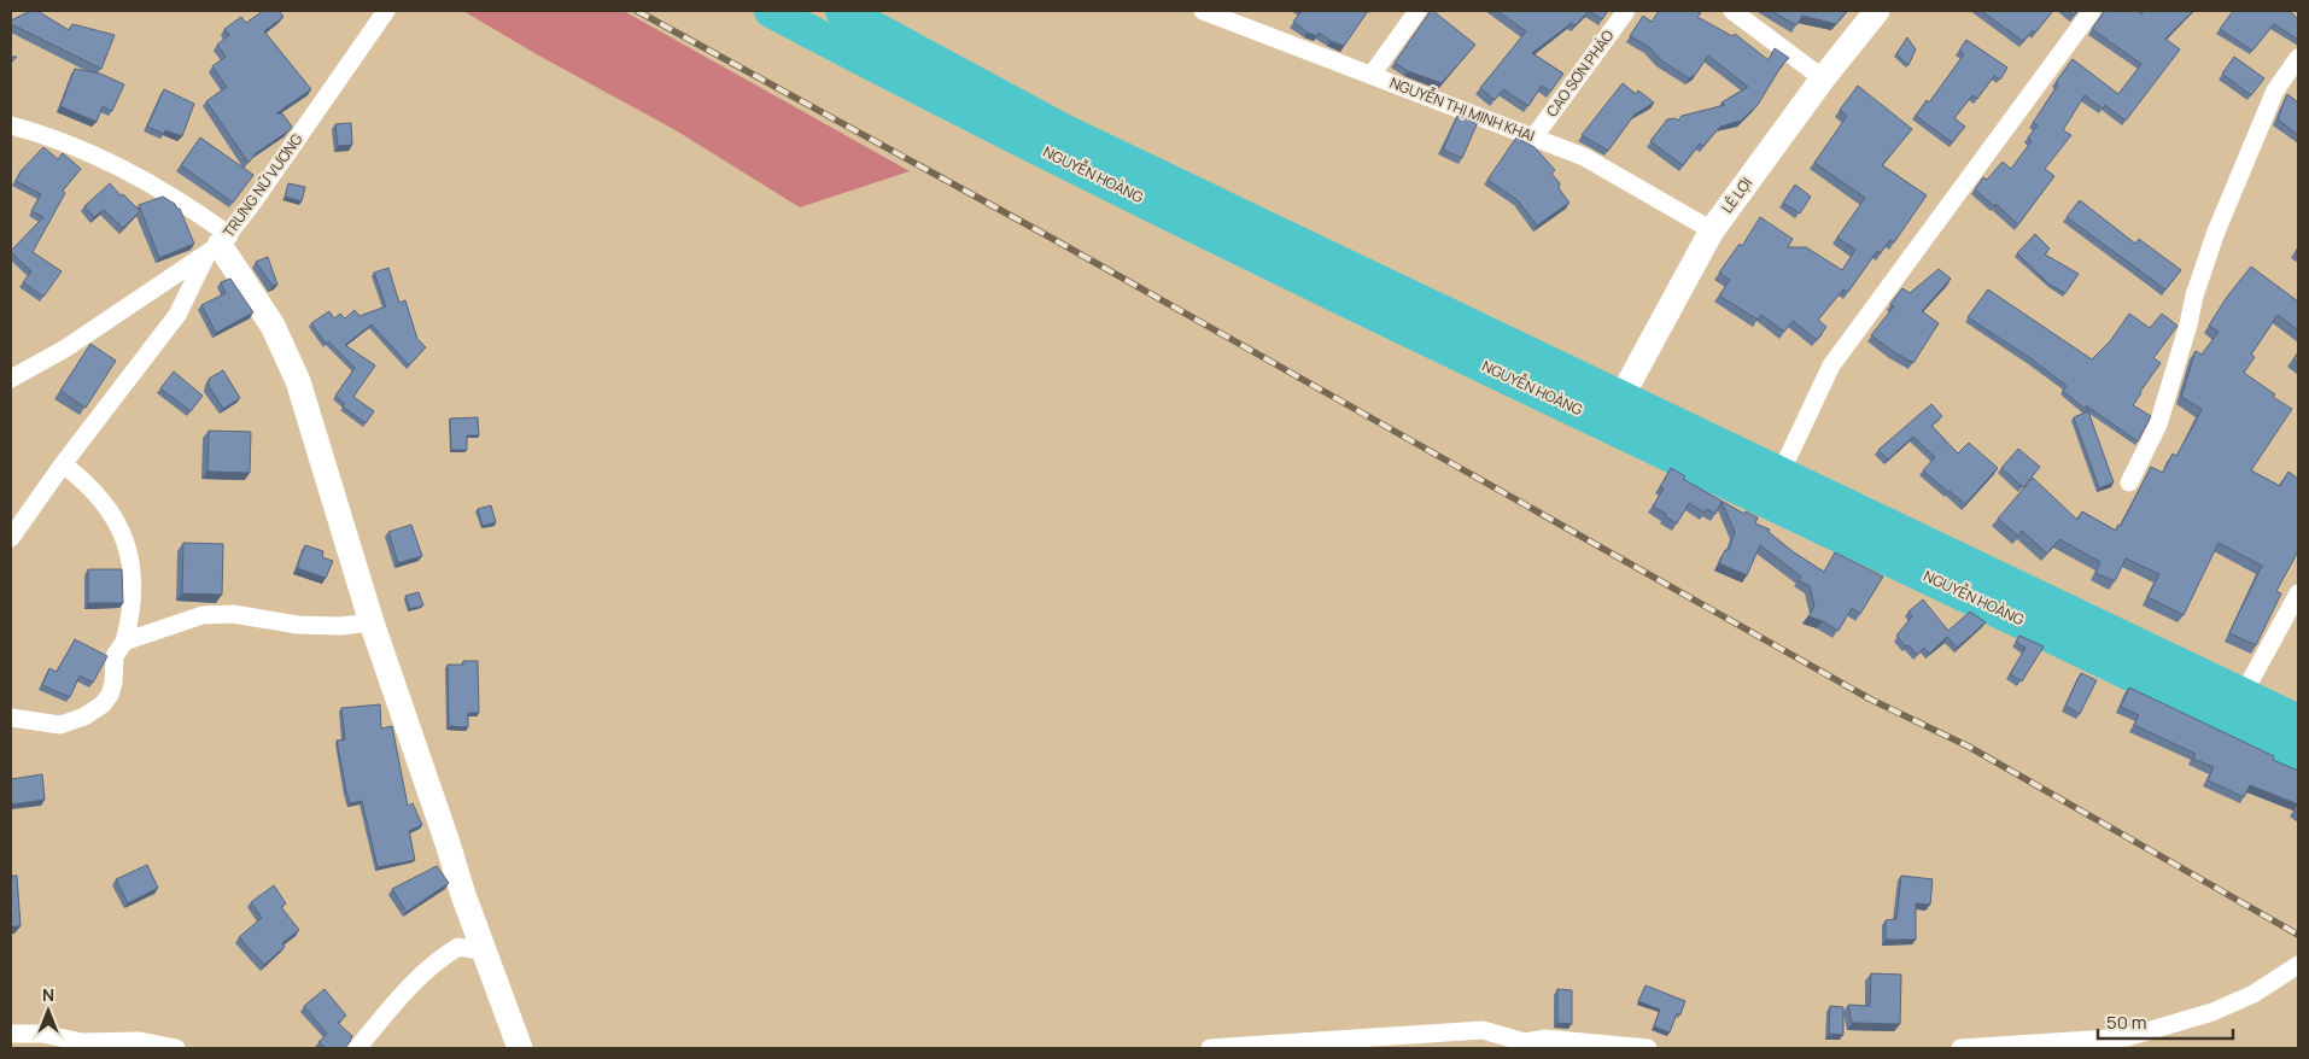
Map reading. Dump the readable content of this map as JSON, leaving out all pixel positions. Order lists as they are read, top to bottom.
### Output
{
  "streets": {
    "highway": ["NGUYỄN HOÀNG"],
    "street": [
      "CAO SƠN PHÁO",
      "NGUYỄN THỊ MINH KHAI",
      "TRƯNG NỮ VƯƠNG",
      "LÊ LỢI"
    ]
  },
  "crossings": [
    ["CAO SƠN PHÁO", "NGUYỄN THỊ MINH KHAI"],
    ["NGUYỄN THỊ MINH KHAI", "LÊ LỢI"],
    ["NGUYỄN HOÀNG", "LÊ LỢI"]
  ],
  "scale_bar": "50 m",
  "north": "top"
}
